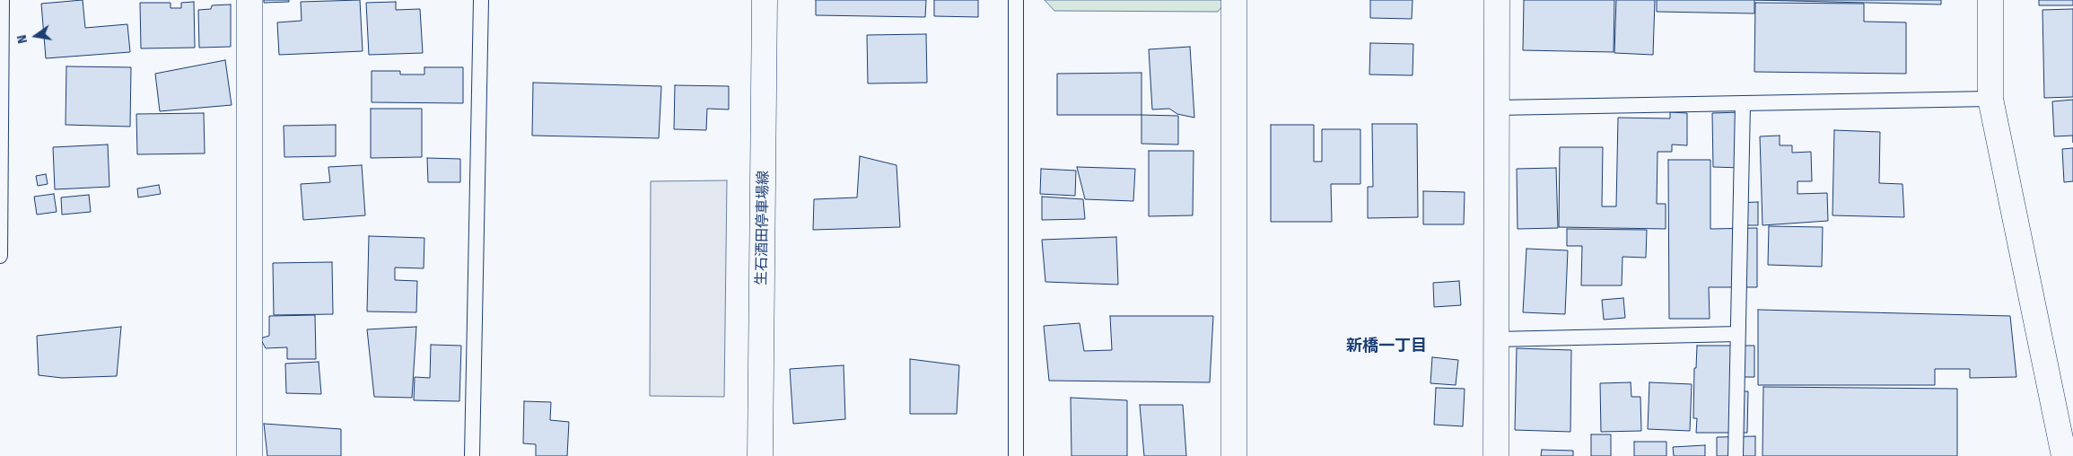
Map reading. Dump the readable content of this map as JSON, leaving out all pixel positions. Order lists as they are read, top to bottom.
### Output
{
  "streets": {
    "street": ["生石酒田停車場線"]
  },
  "districts": ["新橋一丁目"],
  "north": "left"
}
